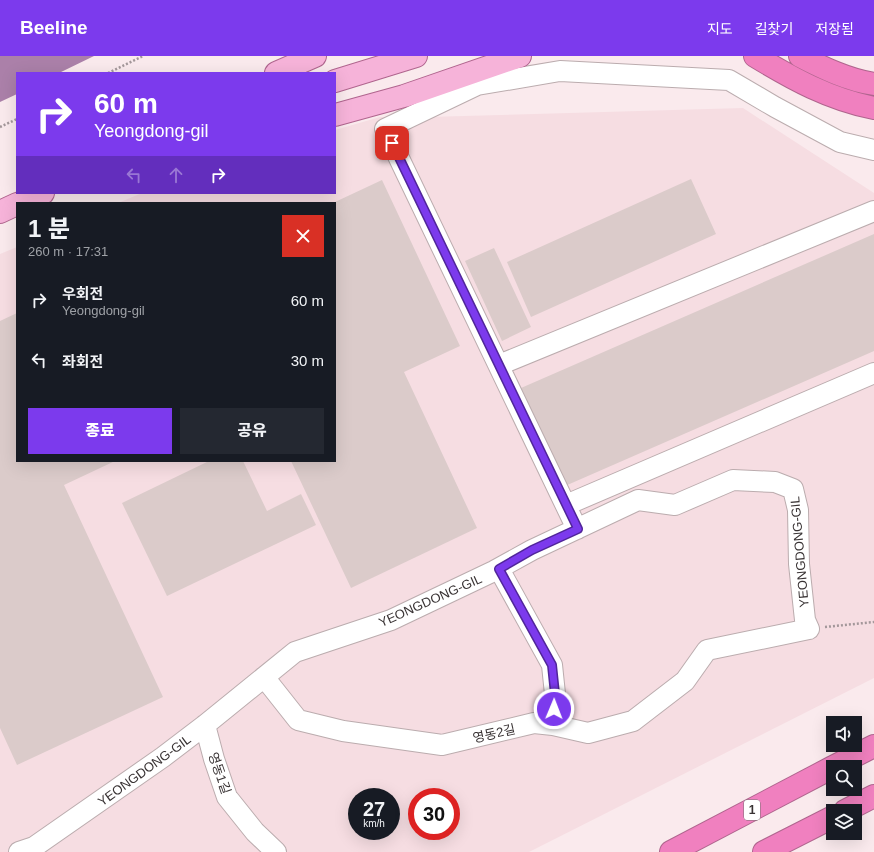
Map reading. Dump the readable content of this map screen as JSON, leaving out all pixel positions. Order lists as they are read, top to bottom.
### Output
{
  "streets": {
    "highway": ["1"],
    "street": ["YEONGDONG-GIL", "영동2길", "영동1길"]
  },
  "crossings": [
    ["YEONGDONG-GIL", "영동2길"],
    ["YEONGDONG-GIL", "영동1길"]
  ],
  "page": {
    "header": "Beeline",
    "nav": ["지도", "길찾기", "저장됨"],
    "turn": ["60 m", "Yeongdong-gil"],
    "heading": ["1 분", "260 m · 17:31"],
    "list": [
      {
        "name": "우회전",
        "note": "Yeongdong-gil",
        "value": "60 m"
      },
      {
        "name": "좌회전",
        "value": "30 m"
      }
    ],
    "buttons": ["종료", "공유"],
    "speed": "27 km/h",
    "limit": "30"
  }
}
